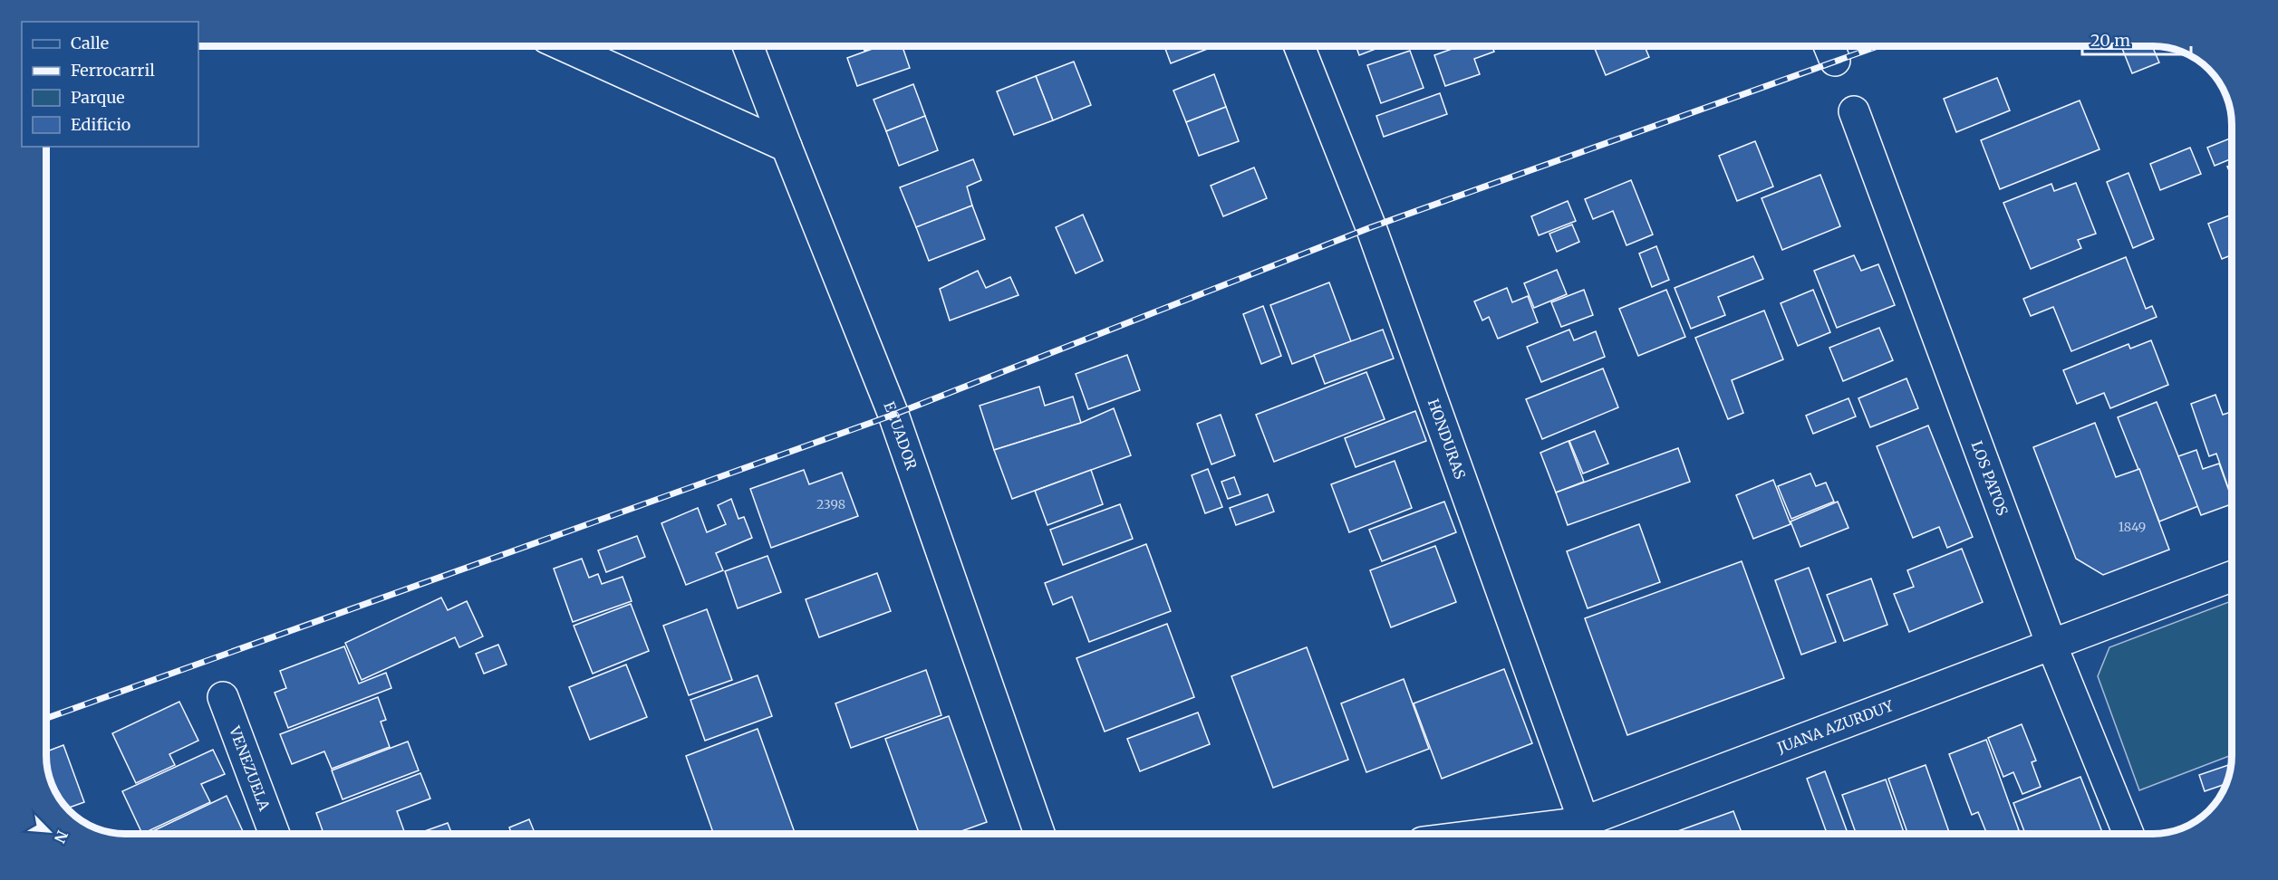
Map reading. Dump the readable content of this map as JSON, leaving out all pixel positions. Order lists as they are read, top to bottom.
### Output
{
  "streets": {
    "street": [
      "ECUADOR",
      "HONDURAS",
      "LOS PATOS",
      "JUANA AZURDUY",
      "VENEZUELA"
    ]
  },
  "crossings": [
    ["HONDURAS", "JUANA AZURDUY"],
    ["LOS PATOS", "JUANA AZURDUY"]
  ],
  "house_numbers": ["2398", "1849"],
  "legend": [
    "Calle",
    "Ferrocarril",
    "Parque",
    "Edificio"
  ],
  "scale_bar": "20 m",
  "north": "bottom right"
}
